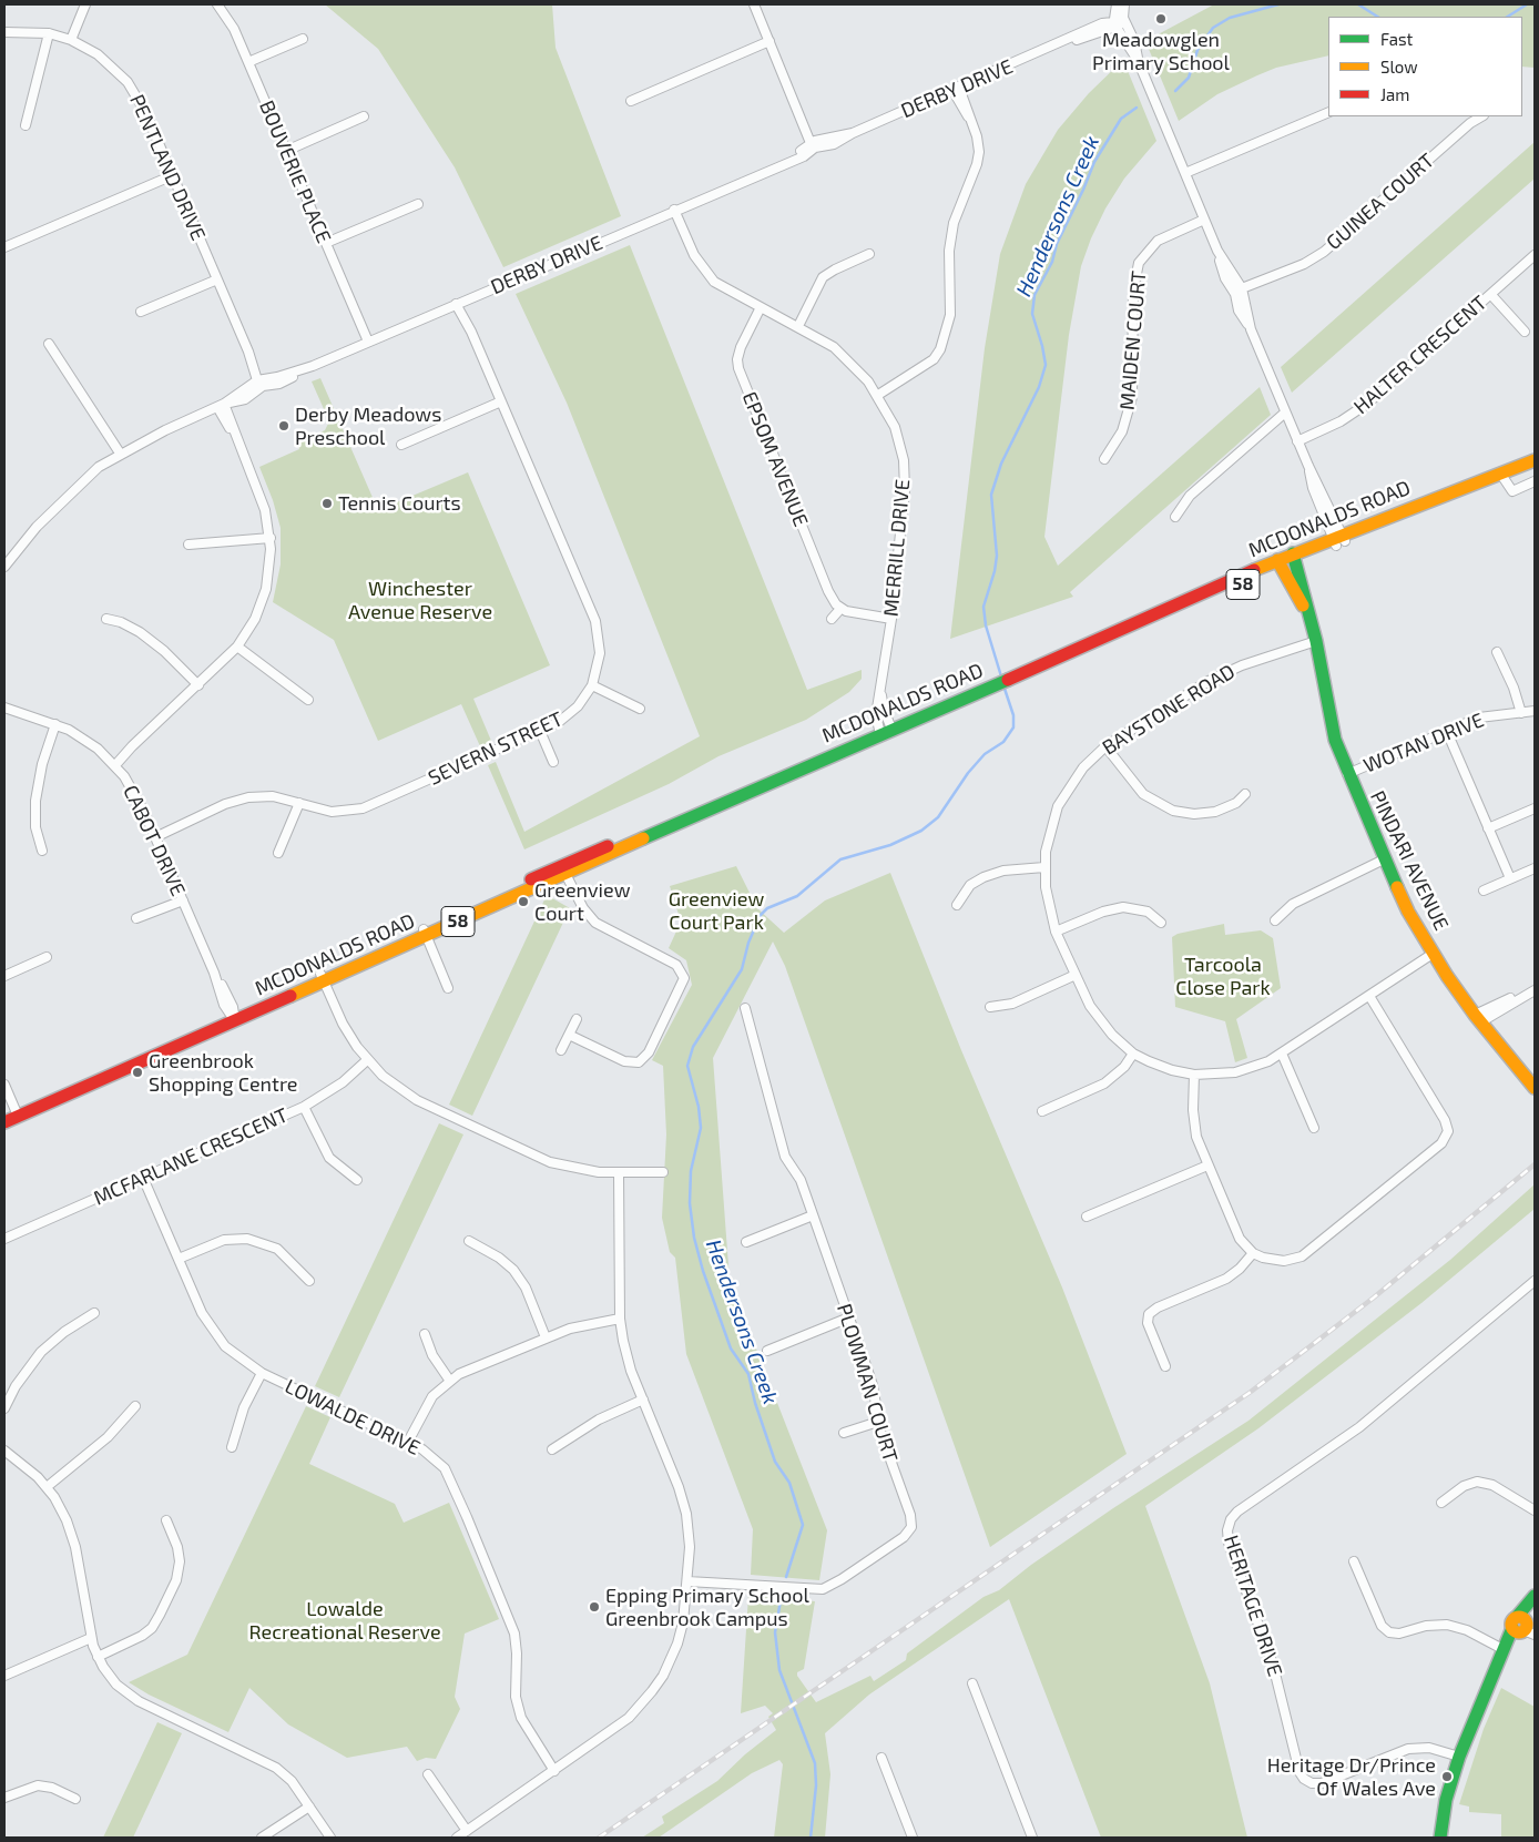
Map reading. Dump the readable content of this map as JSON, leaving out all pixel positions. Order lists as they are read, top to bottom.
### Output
{
  "streets": {
    "main road": ["MCDONALDS ROAD", "58", "PINDARI AVENUE"],
    "street": [
      "DERBY DRIVE",
      "PENTLAND DRIVE",
      "BOUVERIE PLACE",
      "GUINEA COURT",
      "MAIDEN COURT",
      "HALTER CRESCENT",
      "EPSOM AVENUE",
      "MERRILL DRIVE",
      "BAYSTONE ROAD",
      "WOTAN DRIVE",
      "SEVERN STREET",
      "CABOT DRIVE",
      "MCFARLANE CRESCENT",
      "PLOWMAN COURT",
      "LOWALDE DRIVE",
      "HERITAGE DRIVE"
    ]
  },
  "crossings": [
    ["DERBY DRIVE", "PENTLAND DRIVE"],
    ["DERBY DRIVE", "BOUVERIE PLACE"],
    ["DERBY DRIVE", "MERRILL DRIVE"],
    ["DERBY DRIVE", "SEVERN STREET"],
    ["EPSOM AVENUE", "MERRILL DRIVE"],
    ["MCDONALDS ROAD", "MERRILL DRIVE"],
    ["MCDONALDS ROAD", "CABOT DRIVE"],
    ["MCDONALDS ROAD", "PINDARI AVENUE"],
    ["BAYSTONE ROAD", "PINDARI AVENUE"],
    ["WOTAN DRIVE", "PINDARI AVENUE"],
    ["SEVERN STREET", "CABOT DRIVE"],
    ["MCFARLANE CRESCENT", "LOWALDE DRIVE"]
  ],
  "water": ["Hendersons Creek"],
  "parks": [
    "Winchester Avenue Reserve",
    "Greenview Court Park",
    "Tarcoola Close Park",
    "Lowalde Recreational Reserve"
  ],
  "places": [
    "Meadowglen Primary School",
    "Derby Meadows Preschool",
    "Tennis Courts",
    "Greenview Court",
    "Greenbrook Shopping Centre",
    "Epping Primary School Greenbrook Campus",
    "Heritage Dr/Prince Of Wales Ave"
  ],
  "legend": ["Fast", "Slow", "Jam"]
}
